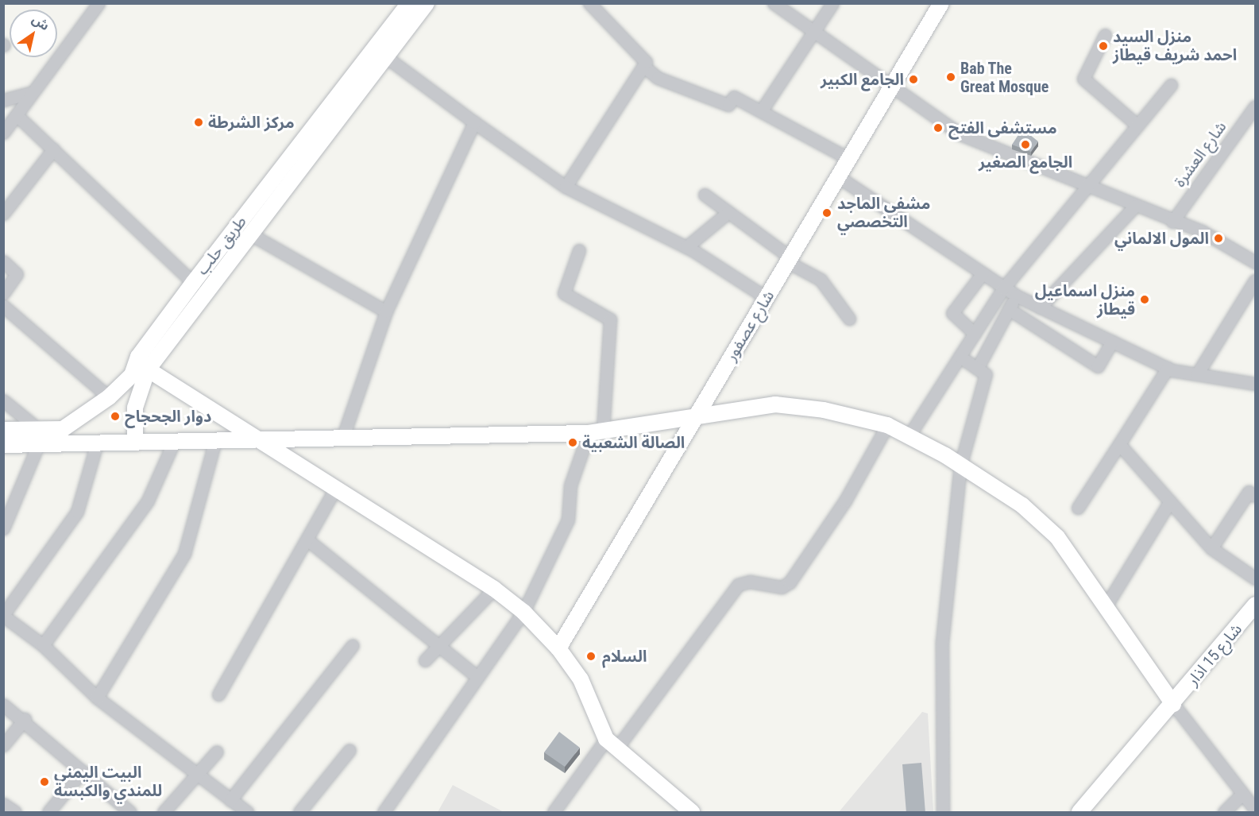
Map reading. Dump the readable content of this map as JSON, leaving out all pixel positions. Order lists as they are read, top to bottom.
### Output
{
  "streets": {
    "main road": ["طريق حلب", "شارع عصفور", "شارع 15 اذار"],
    "street": ["شارع العشرة"]
  },
  "places": [
    "منزل السيد احمد شريف قيطاز",
    "Bab The Great Mosque",
    "الجامع الكبير",
    "مركز الشرطة",
    "مستشفى الفتح",
    "الجامع الصغير",
    "مشفى الماجد التخصصي",
    "المول الالماني",
    "منزل اسماعيل قيطاز",
    "دوار الجحجاح",
    "الصالة الشعبية",
    "السلام",
    "البيت اليمني للمندي والكبسة"
  ],
  "north": "top right"
}
